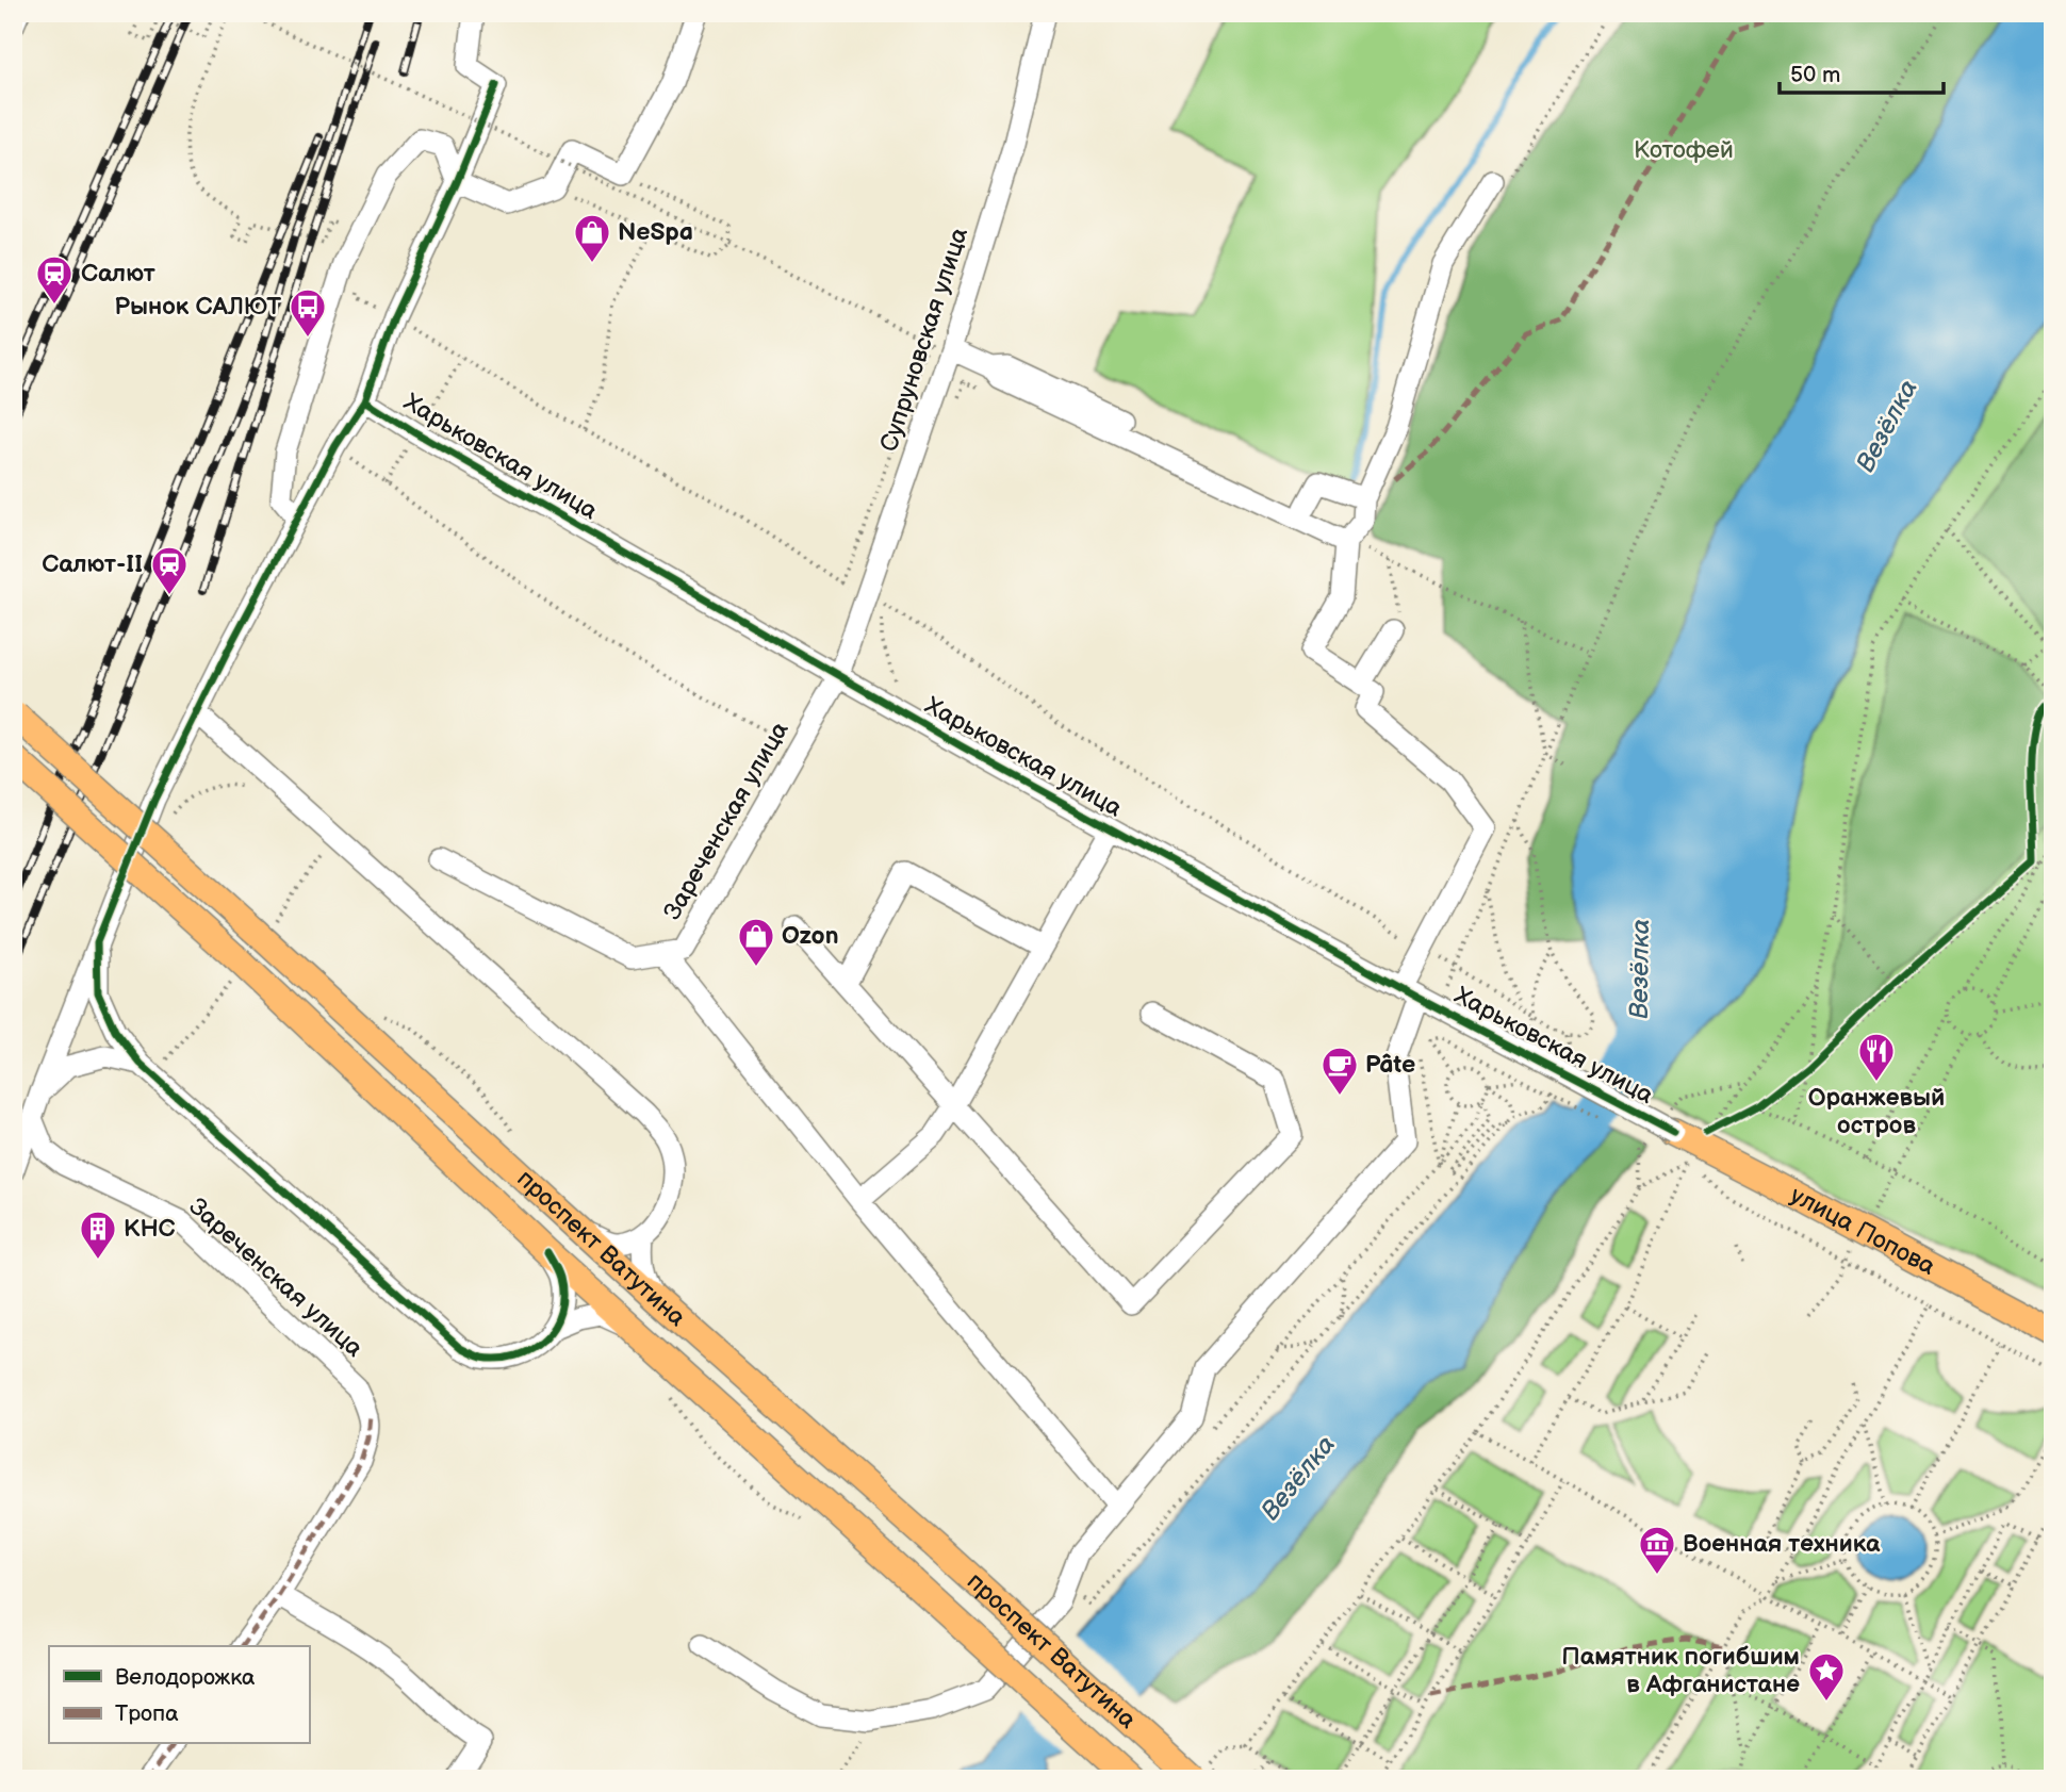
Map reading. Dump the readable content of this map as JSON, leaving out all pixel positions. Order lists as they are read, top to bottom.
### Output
{
  "streets": {
    "main road": ["улица Попова", "проспект Ватутина"],
    "street": ["Супруновская улица", "Харьковская улица", "Зареченская улица"]
  },
  "crossings": [
    ["Супруновская улица", "Харьковская улица"],
    ["Супруновская улица", "Зареченская улица"],
    ["Харьковская улица", "Зареченская улица"],
    ["Харьковская улица", "улица Попова"]
  ],
  "water": ["Везёлка"],
  "parks": ["Котофей"],
  "places": {
    "shop": ["NeSpa", "Ozon"],
    "station": ["Салют", "Салют-II"],
    "bus stop": ["Рынок САЛЮТ"],
    "restaurant": ["Оранжевый остров"],
    "cafe": ["Pâte"],
    "building": ["КНС"],
    "museum": ["Военная техника"],
    "place": ["Памятник погибшим в Афганистане"]
  },
  "legend": ["Велодорожка", "Тропа"],
  "scale_bar": "50 m"
}
